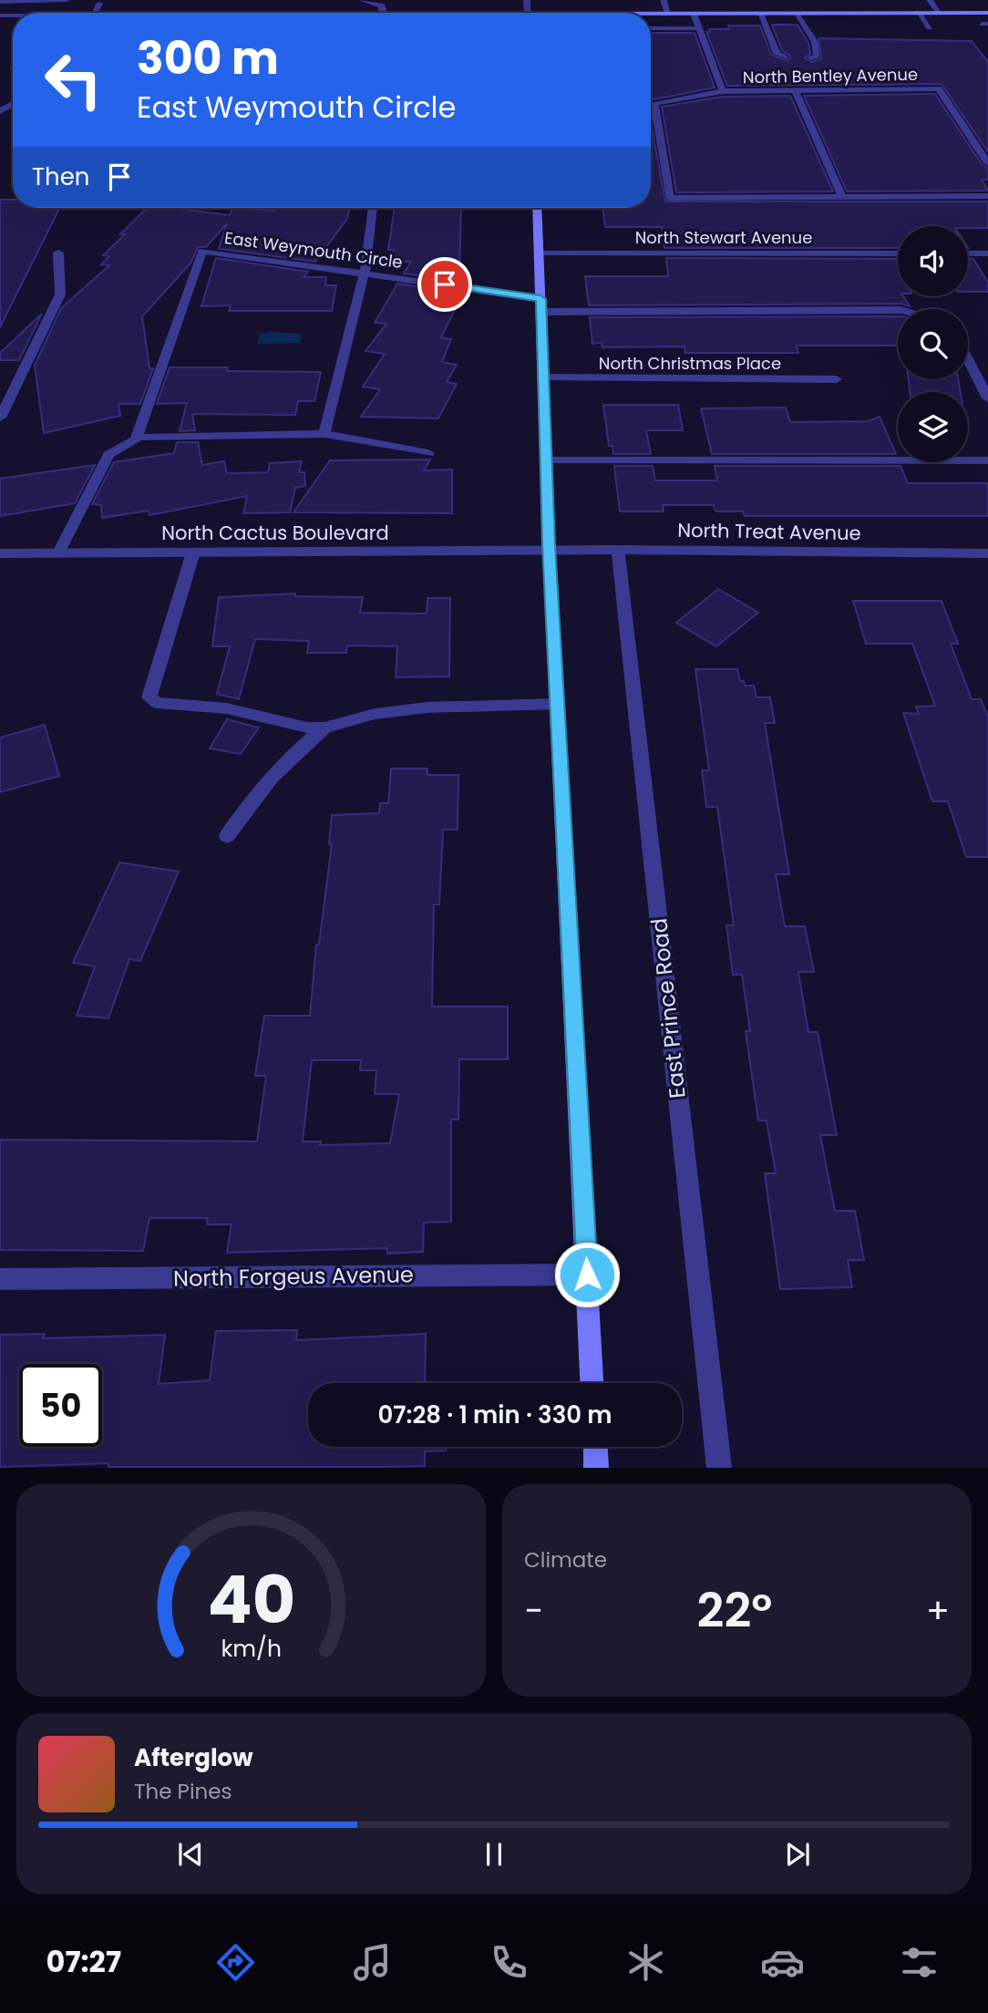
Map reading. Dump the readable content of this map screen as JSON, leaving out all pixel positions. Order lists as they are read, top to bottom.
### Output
{
  "streets": {
    "street": [
      "North Bentley Avenue",
      "North Stewart Avenue",
      "East Weymouth Circle",
      "North Christmas Place",
      "North Treat Avenue",
      "North Cactus Boulevard",
      "East Prince Road",
      "North Forgeus Avenue"
    ]
  },
  "crossings": [
    ["North Treat Avenue", "North Cactus Boulevard"],
    ["North Treat Avenue", "East Prince Road"]
  ],
  "page": {
    "turn": ["300 m", "East Weymouth Circle"],
    "then": "Then",
    "limit": "50",
    "trip": "07:28 · 1 min · 330 m",
    "tile": "Climate",
    "heat": ["−", "22°", "+"],
    "song": ["Afterglow", "The Pines"],
    "tabs": "07:27",
    "gauge": ["40", "km/h"]
  }
}
